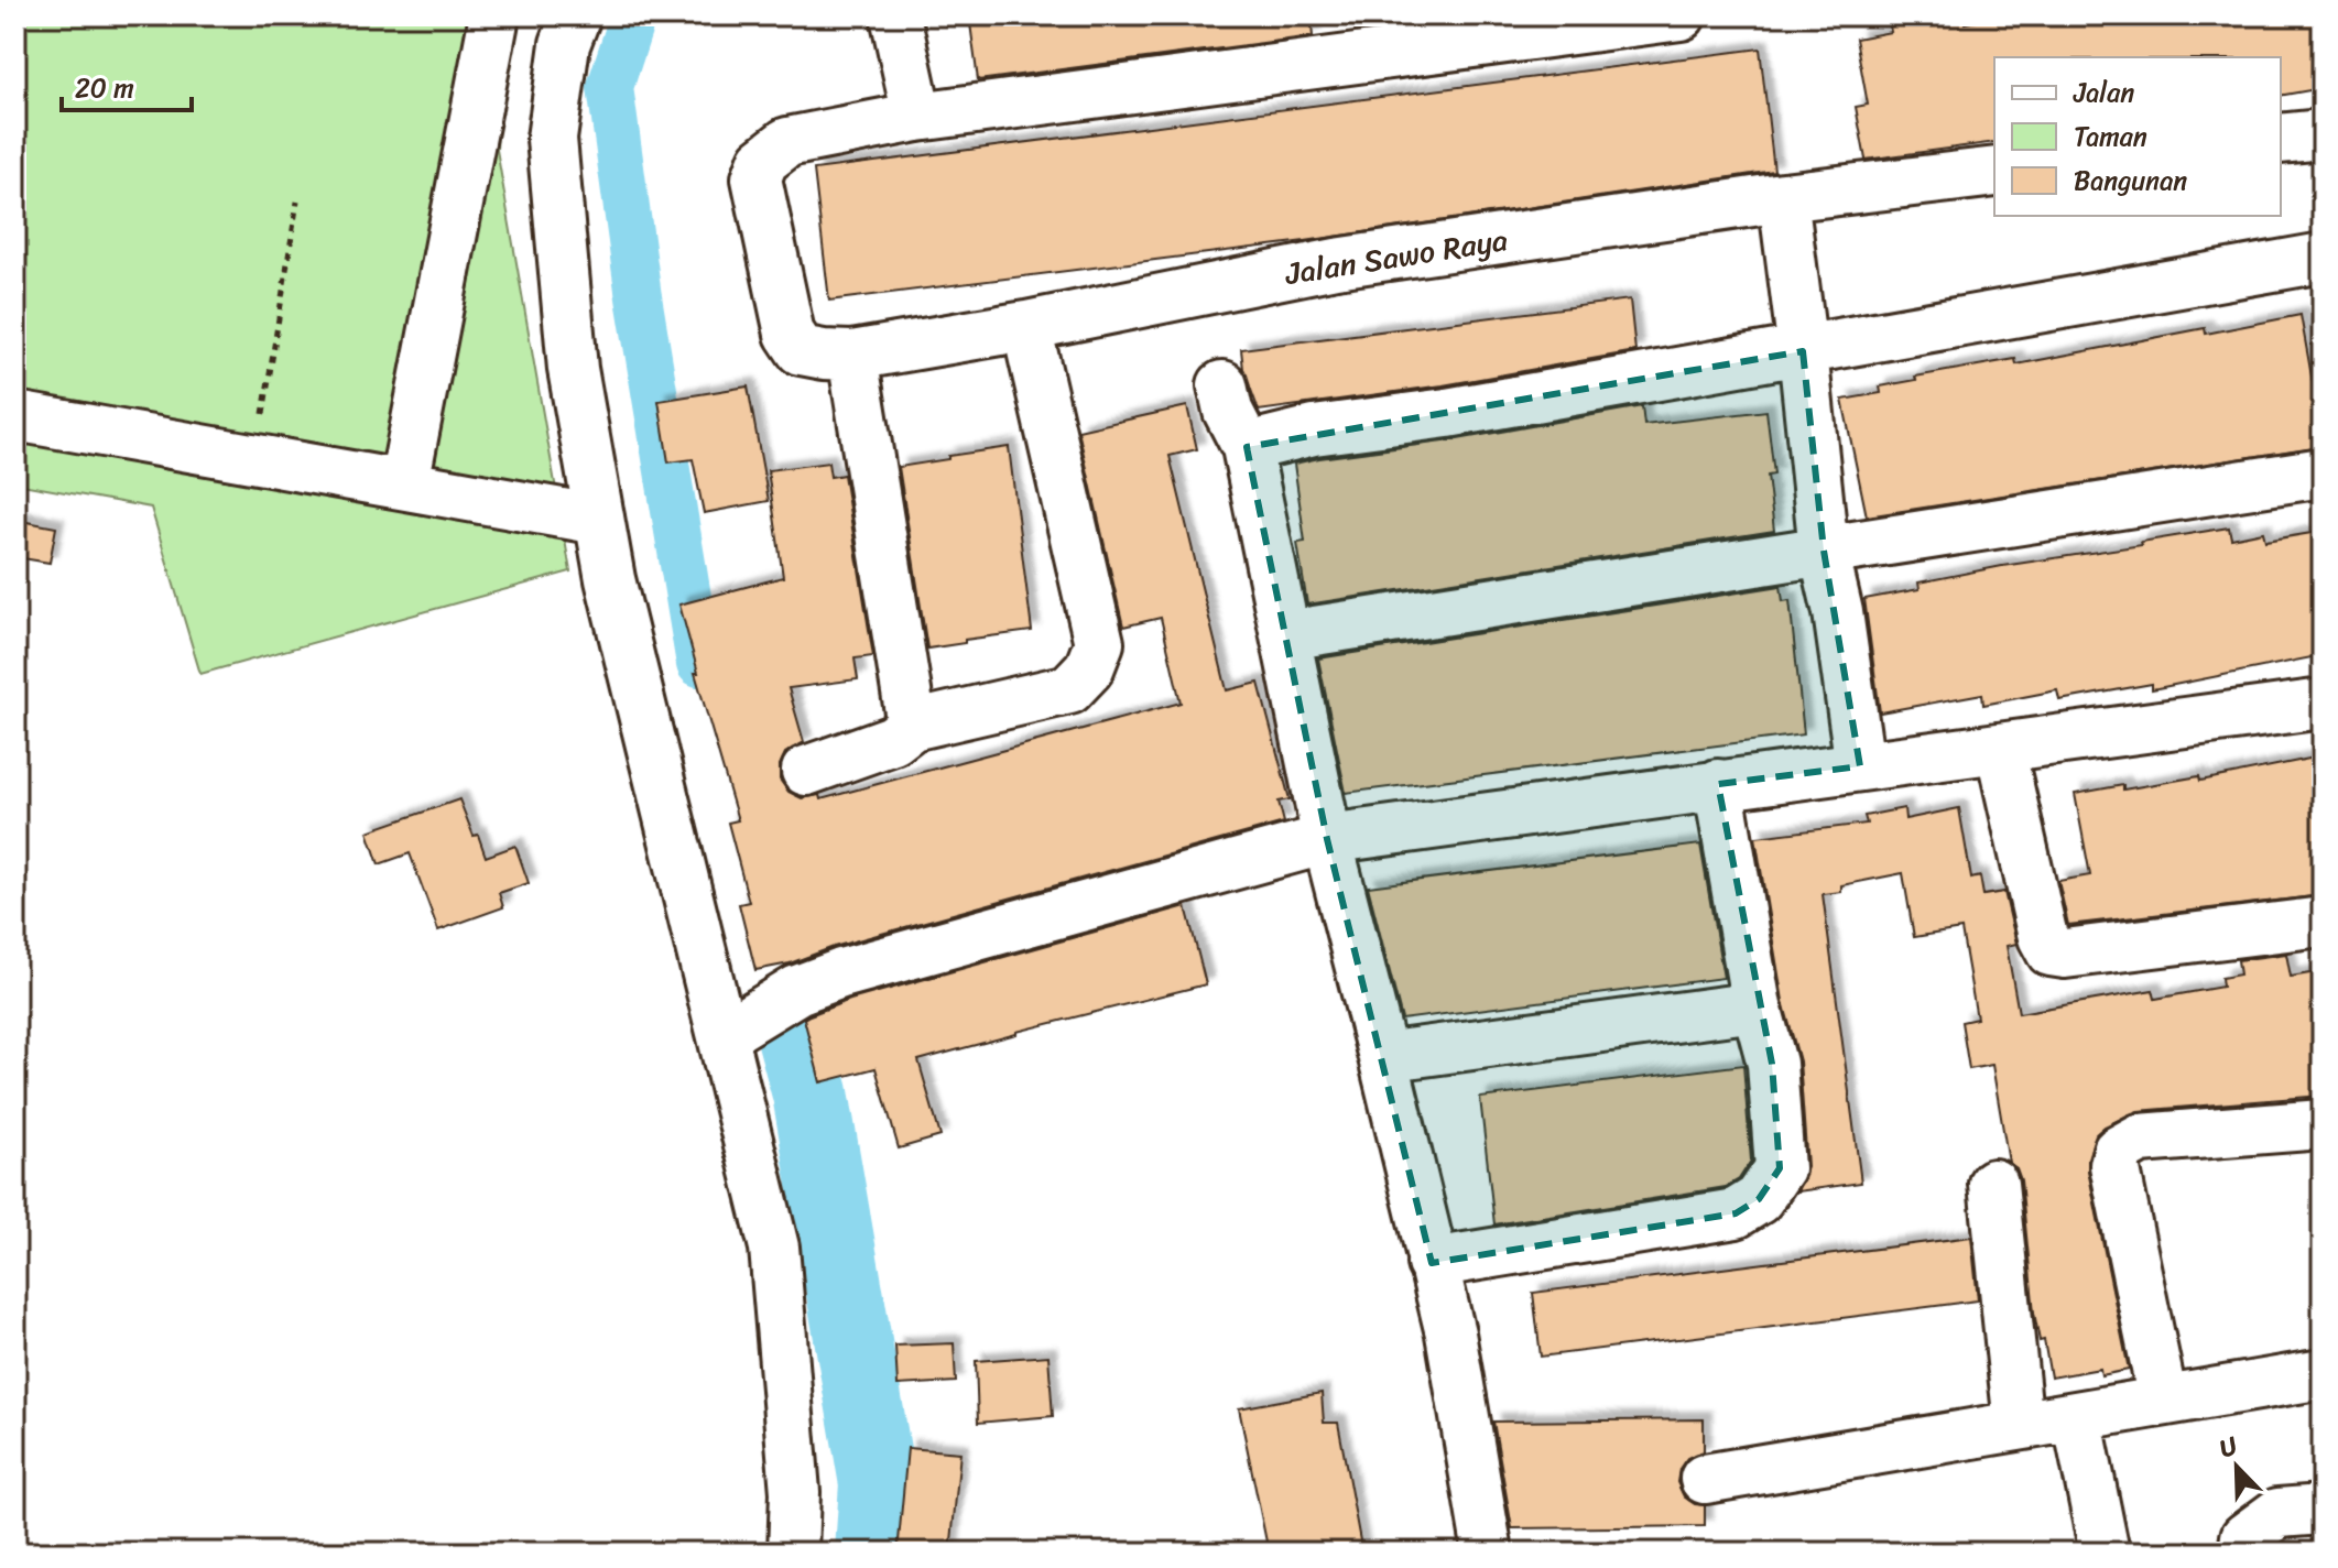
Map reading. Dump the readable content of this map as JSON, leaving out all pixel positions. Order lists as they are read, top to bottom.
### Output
{
  "streets": {
    "street": ["Jalan Sawo Raya"]
  },
  "legend": ["Jalan", "Taman", "Bangunan"],
  "scale_bar": "20 m",
  "north": "top left"
}
